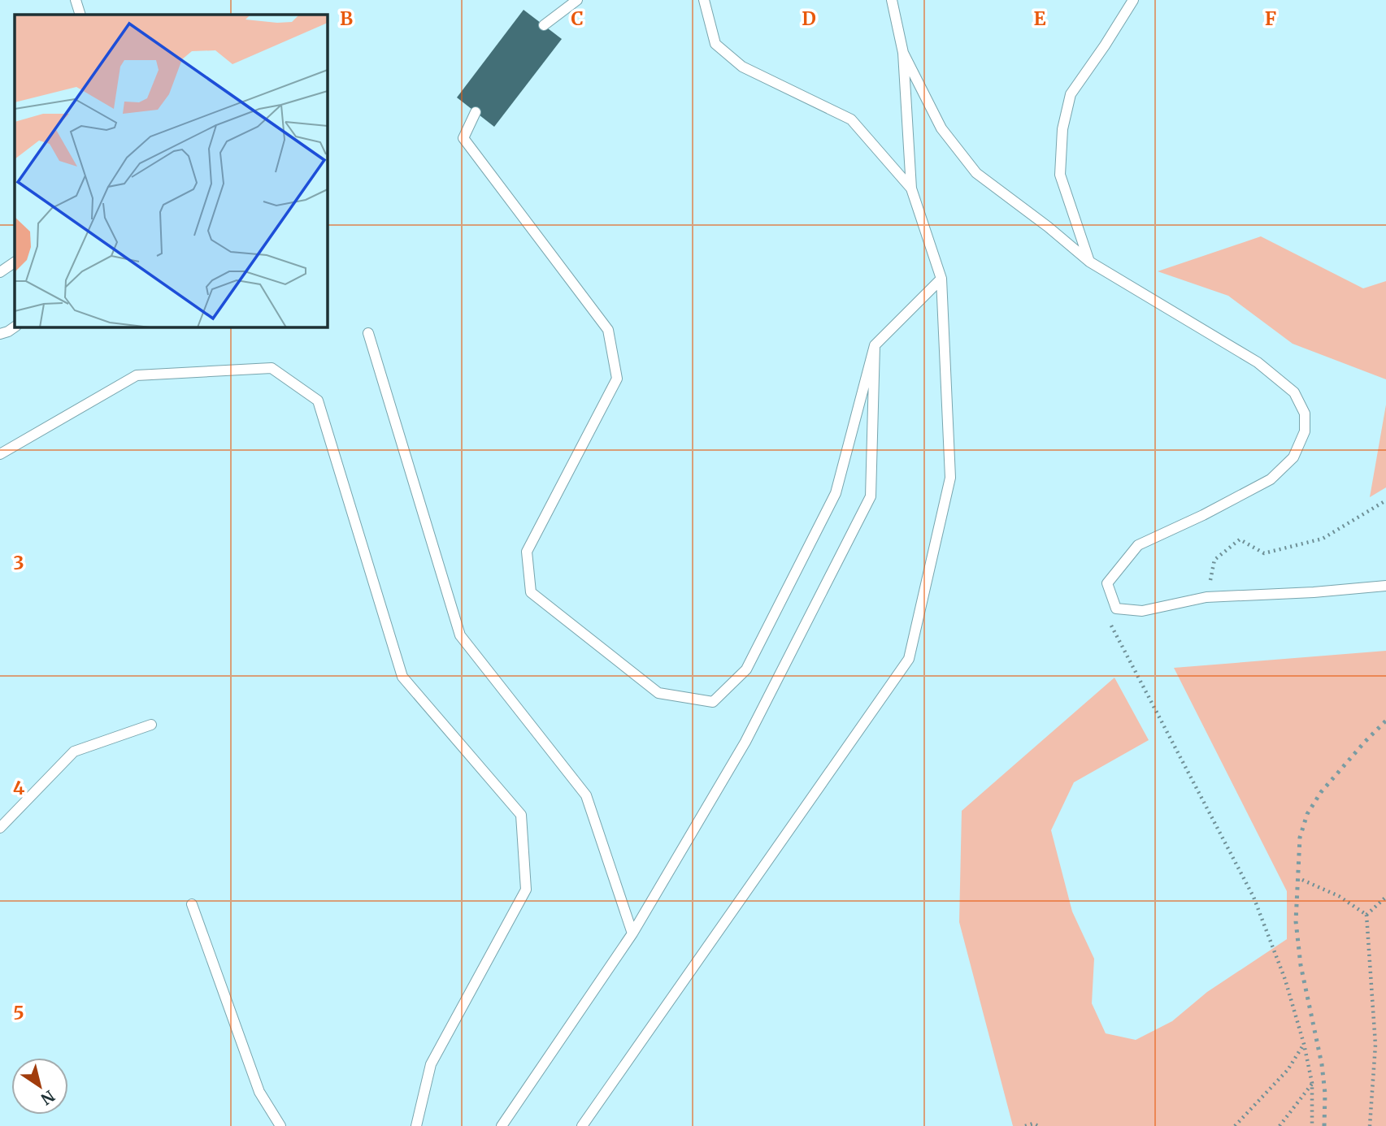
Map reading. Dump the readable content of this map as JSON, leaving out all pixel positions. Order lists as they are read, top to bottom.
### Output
{
  "north": "bottom right",
  "grid": {
    "columns": [
      "B",
      "C",
      "D",
      "E",
      "F"
    ],
    "rows": ["3", "4", "5"]
  }
}
